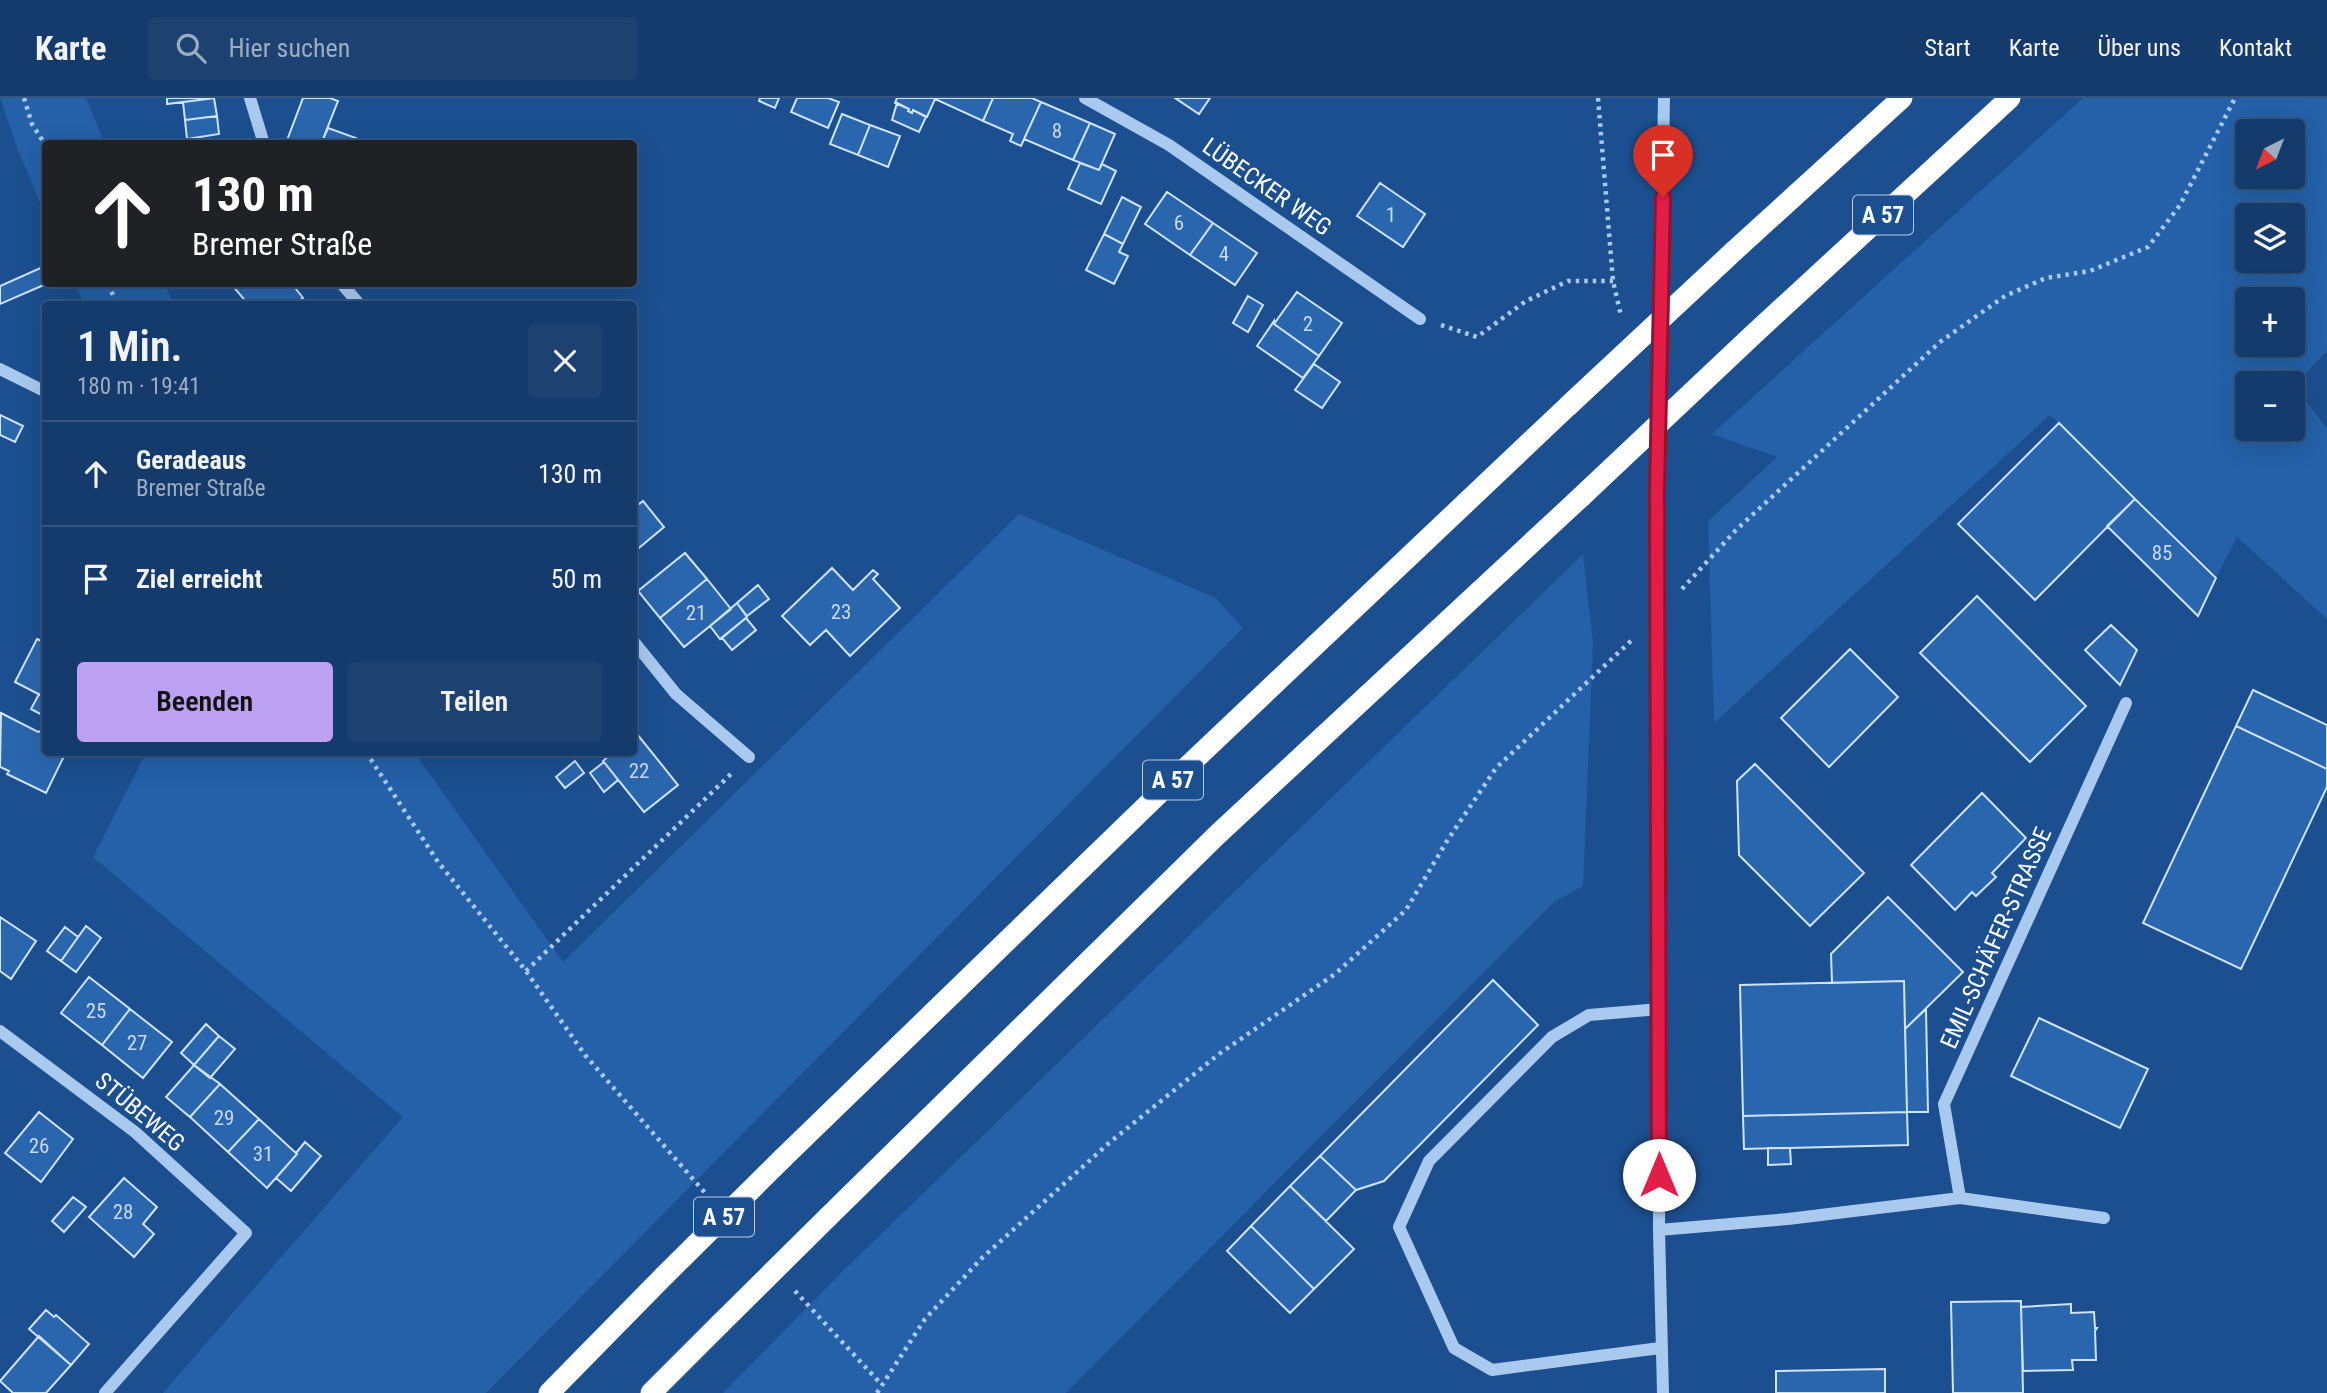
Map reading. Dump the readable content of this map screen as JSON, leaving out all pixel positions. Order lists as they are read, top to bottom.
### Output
{
  "streets": {
    "highway": ["A 57"],
    "street": ["LÜBECKER WEG", "EMIL-SCHÄFER-STRASSE", "STÜBEWEG"]
  },
  "house_numbers": [
    "8",
    "1",
    "6",
    "4",
    "2",
    "85",
    "23",
    "21",
    "22",
    "25",
    "27",
    "29",
    "26",
    "31",
    "28"
  ],
  "north": "bottom left",
  "page": {
    "header": "Karte",
    "search": "Hier suchen",
    "nav": [
      "Start",
      "Karte",
      "Über uns",
      "Kontakt"
    ],
    "map_buttons": ["+", "−"],
    "turn": ["130 m", "Bremer Straße"],
    "heading": ["1 Min.", "180 m · 19:41"],
    "list": [
      {
        "name": "Geradeaus",
        "note": "Bremer Straße",
        "value": "130 m"
      },
      {
        "name": "Ziel erreicht",
        "value": "50 m"
      }
    ],
    "buttons": ["Beenden", "Teilen"]
  }
}
